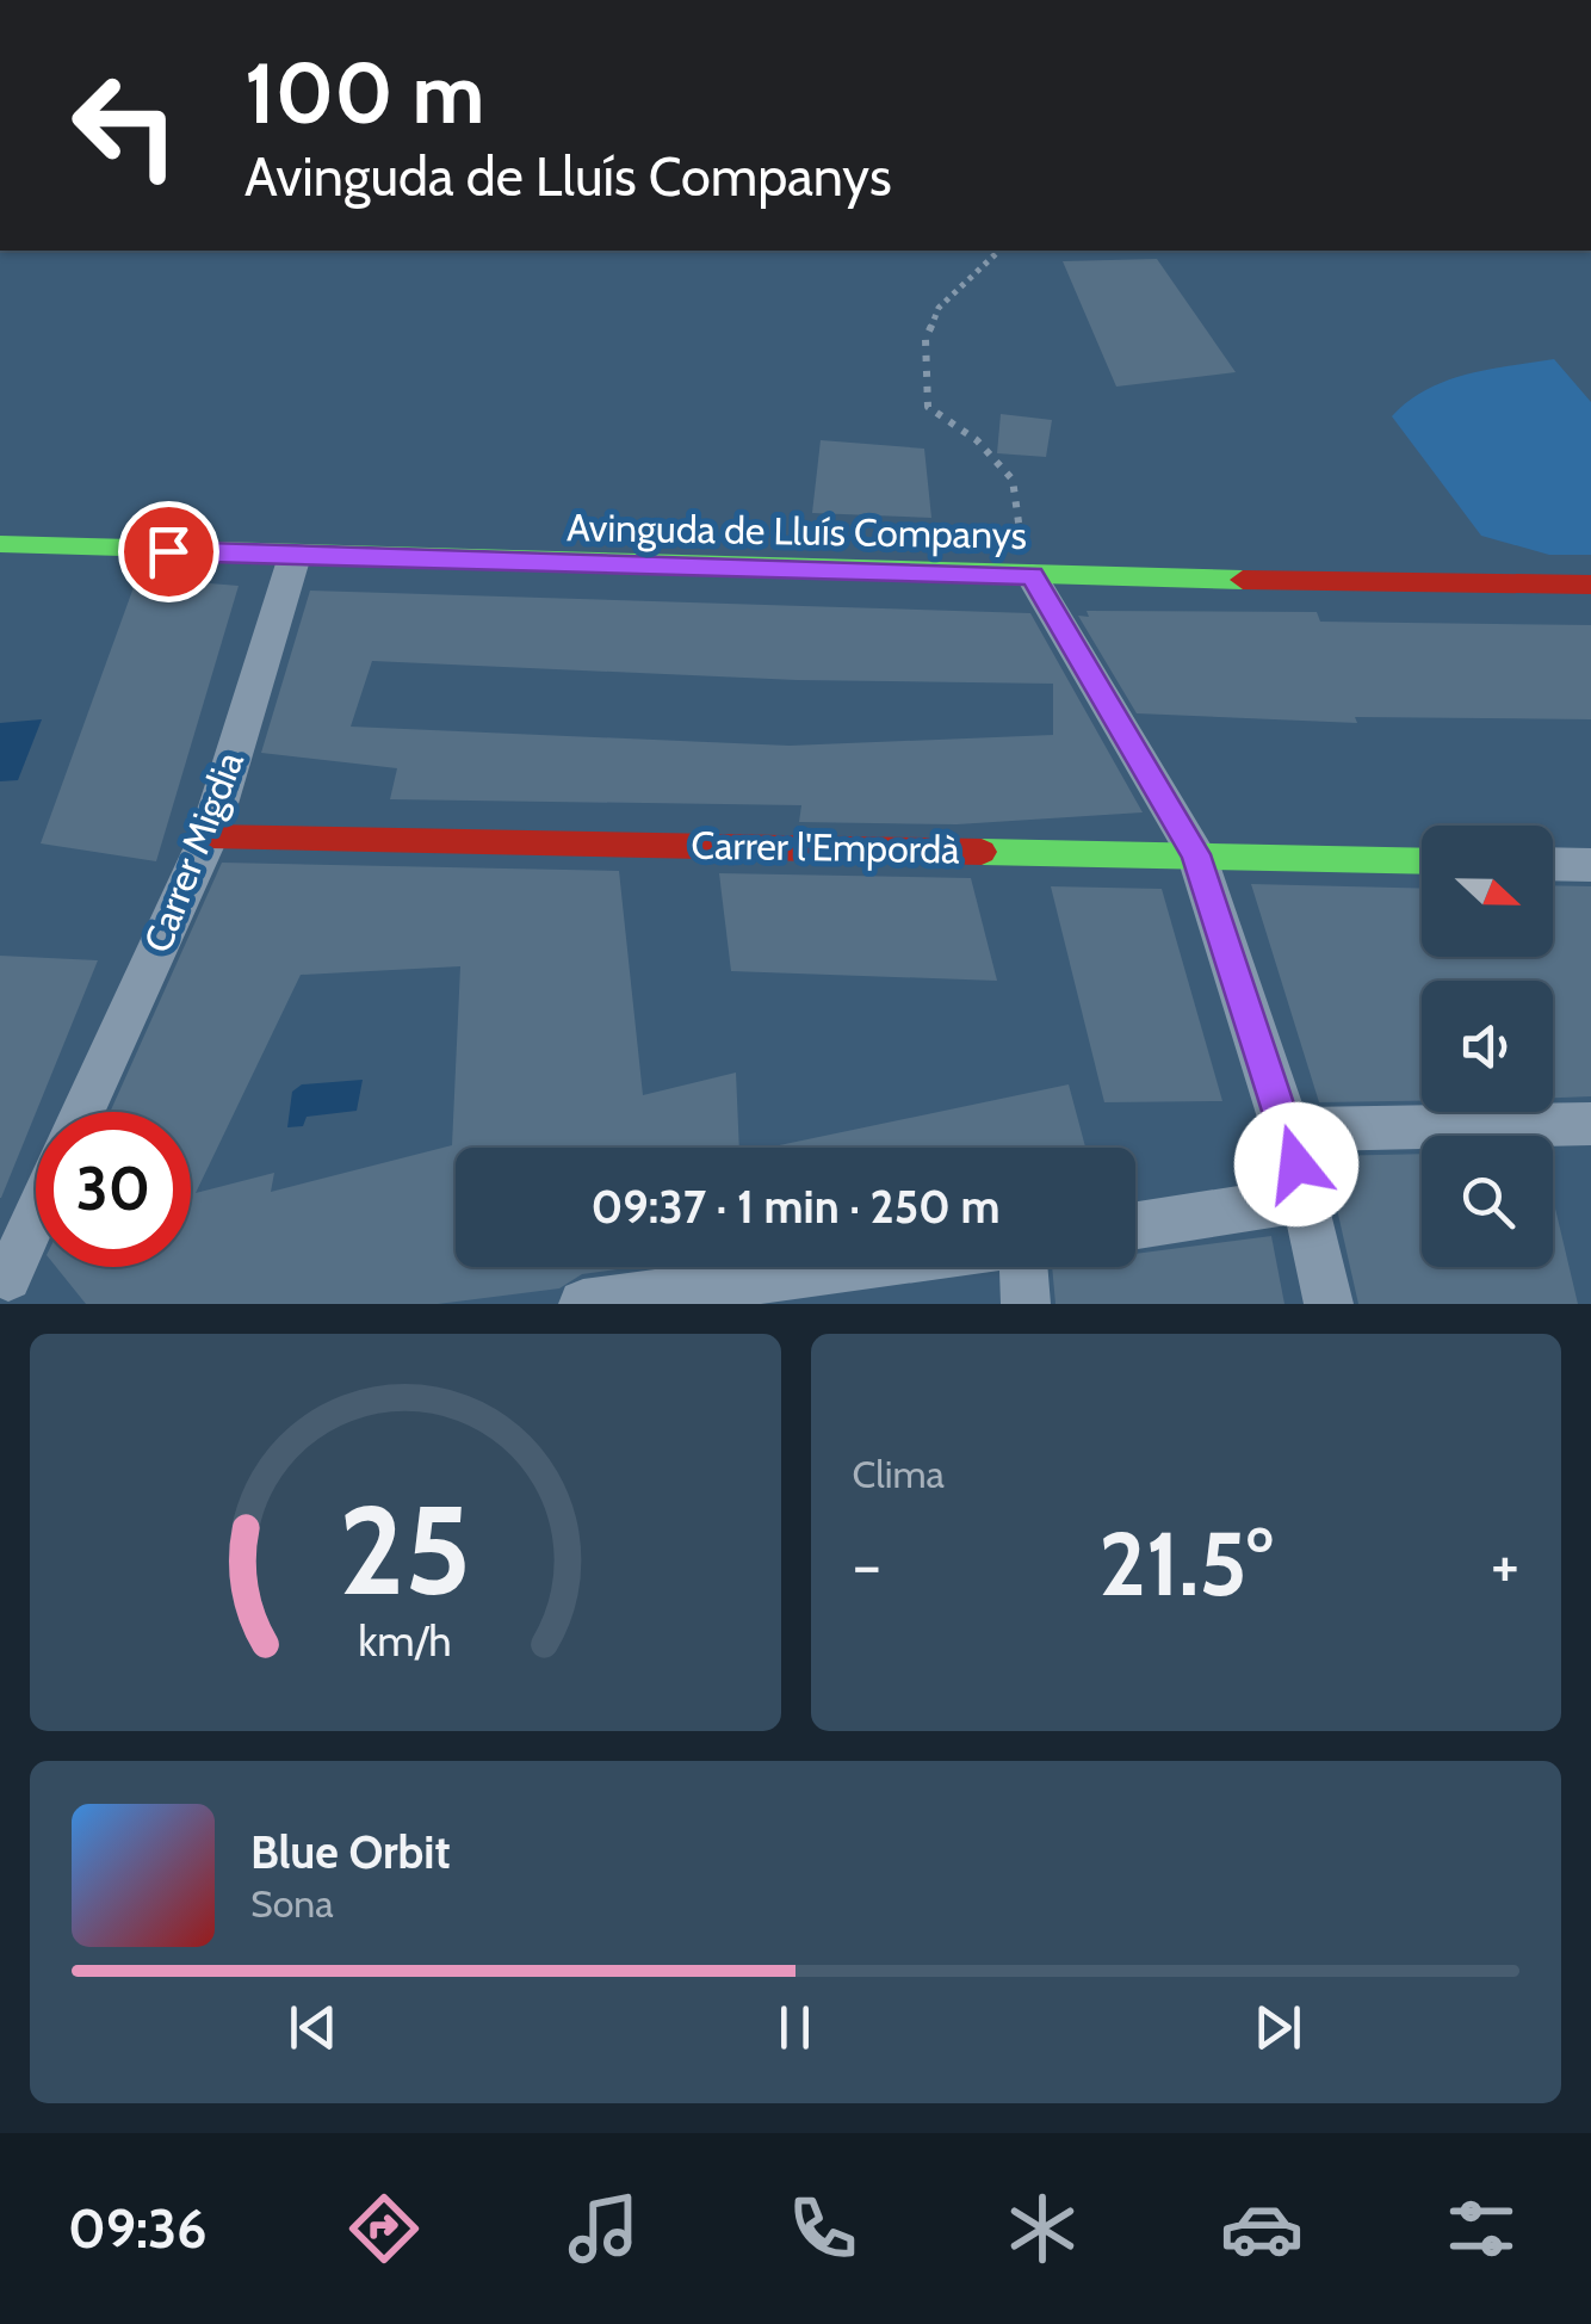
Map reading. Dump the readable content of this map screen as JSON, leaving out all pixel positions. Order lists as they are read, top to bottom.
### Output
{
  "streets": {
    "street": ["Avinguda de Lluís Companys", "Carrer l'Empordà", "Carrer Migdia"]
  },
  "crossings": [
    ["Avinguda de Lluís Companys", "Carrer Migdia"],
    ["Carrer l'Empordà", "Carrer Migdia"]
  ],
  "north": "right",
  "page": {
    "turn": ["100 m", "Avinguda de Lluís Companys"],
    "limit": "30",
    "trip": "09:37 · 1 min · 250 m",
    "tile": "Clima",
    "heat": ["−", "21.5°", "+"],
    "song": ["Blue Orbit", "Sona"],
    "tabs": "09:36",
    "gauge": ["25", "km/h"]
  }
}
